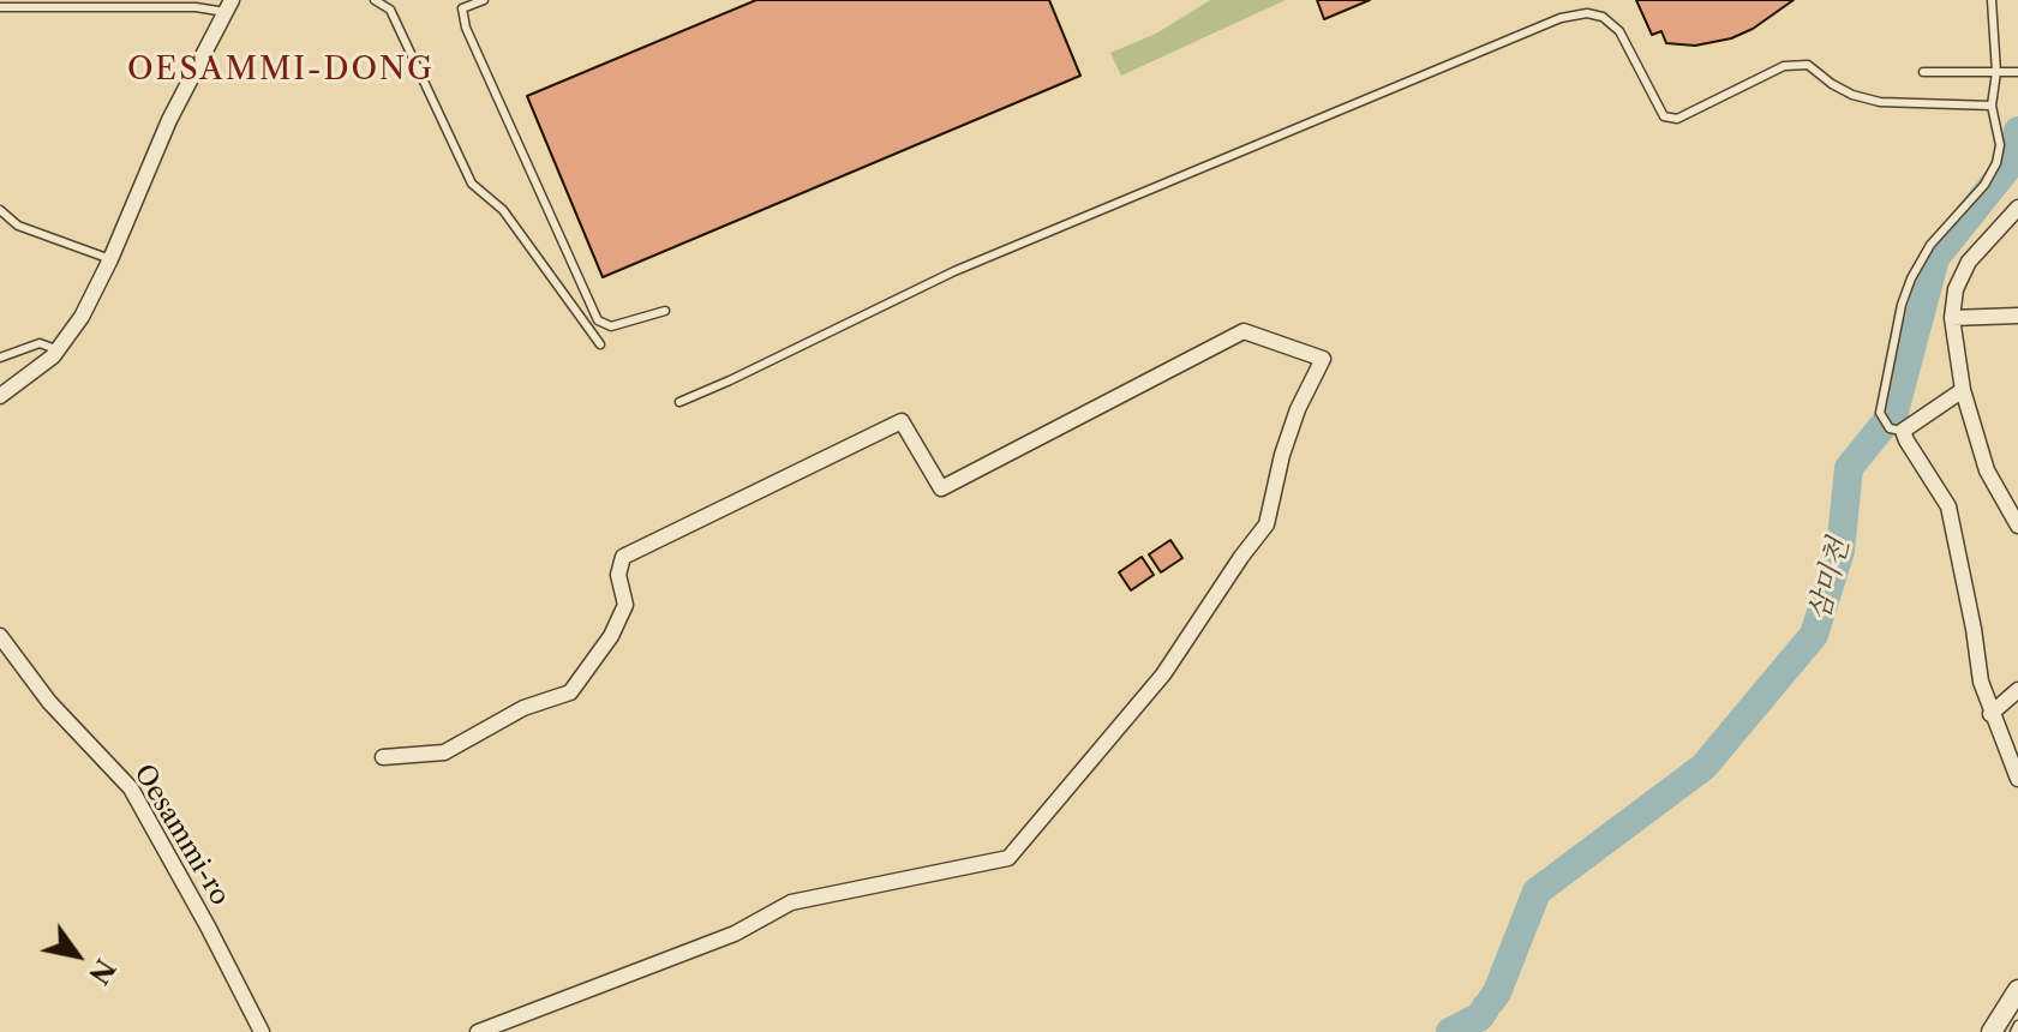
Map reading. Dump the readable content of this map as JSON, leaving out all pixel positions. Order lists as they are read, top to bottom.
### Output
{
  "streets": {
    "street": ["Oesammi-ro"]
  },
  "districts": ["OESAMMI-DONG"],
  "water": ["삼미천"],
  "north": "bottom right"
}
